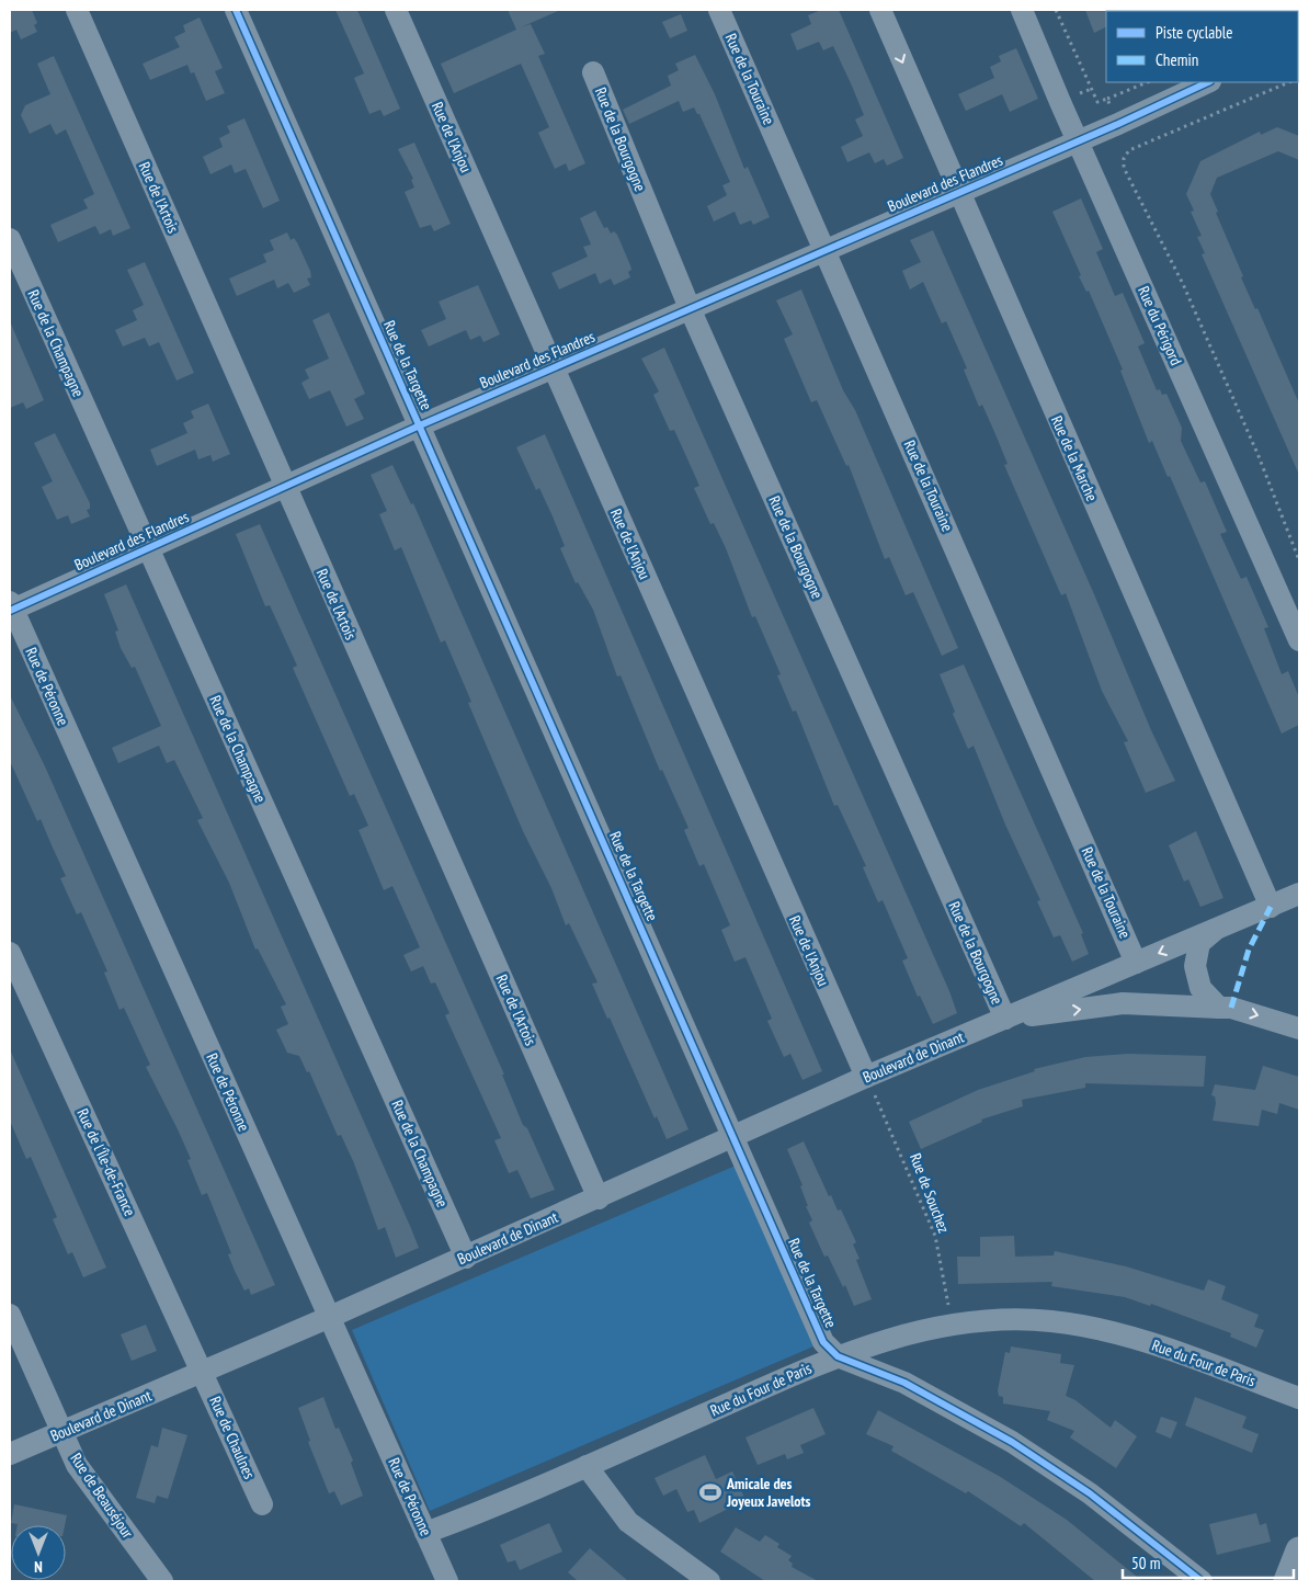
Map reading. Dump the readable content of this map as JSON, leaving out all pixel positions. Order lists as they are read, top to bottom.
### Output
{
  "streets": {
    "street": [
      "Rue de la Touraine",
      "Rue de l'Anjou",
      "Rue de la Bourgogne",
      "Boulevard des Flandres",
      "Rue de l'Artois",
      "Rue du Périgord",
      "Rue de la Champagne",
      "Rue de la Targette",
      "Rue de la Marche",
      "Rue de Péronne",
      "Boulevard de Dinant",
      "Rue de l'Île-de-France",
      "Rue du Four de Paris",
      "Rue de Chaulnes",
      "Rue de Beauséjour"
    ],
    "path": ["Rue de Souchez"]
  },
  "crossings": [
    ["Rue de la Touraine", "Boulevard des Flandres"],
    ["Rue de la Touraine", "Boulevard de Dinant"],
    ["Rue de l'Anjou", "Boulevard des Flandres"],
    ["Rue de l'Anjou", "Boulevard de Dinant"],
    ["Rue de l'Anjou", "Rue de Souchez"],
    ["Rue de la Bourgogne", "Boulevard des Flandres"],
    ["Rue de la Bourgogne", "Boulevard de Dinant"],
    ["Boulevard des Flandres", "Rue de l'Artois"],
    ["Boulevard des Flandres", "Rue du Périgord"],
    ["Boulevard des Flandres", "Rue de la Champagne"],
    ["Boulevard des Flandres", "Rue de la Targette"],
    ["Boulevard des Flandres", "Rue de la Marche"],
    ["Boulevard des Flandres", "Rue de Péronne"],
    ["Rue de l'Artois", "Boulevard de Dinant"],
    ["Rue de la Champagne", "Boulevard de Dinant"],
    ["Rue de la Targette", "Boulevard de Dinant"],
    ["Rue de la Targette", "Rue du Four de Paris"],
    ["Rue de la Marche", "Boulevard de Dinant"],
    ["Rue de Péronne", "Boulevard de Dinant"],
    ["Rue de Péronne", "Rue du Four de Paris"],
    ["Boulevard de Dinant", "Rue de l'Île-de-France"],
    ["Boulevard de Dinant", "Rue de Souchez"],
    ["Boulevard de Dinant", "Rue de Chaulnes"],
    ["Boulevard de Dinant", "Rue de Beauséjour"],
    ["Rue de l'Île-de-France", "Rue de Chaulnes"],
    ["Rue de Souchez", "Rue du Four de Paris"]
  ],
  "places": {
    "sports": ["Amicale des Joyeux Javelots"]
  },
  "legend": ["Piste cyclable", "Chemin"],
  "scale_bar": "50 m",
  "north": "bottom"
}
